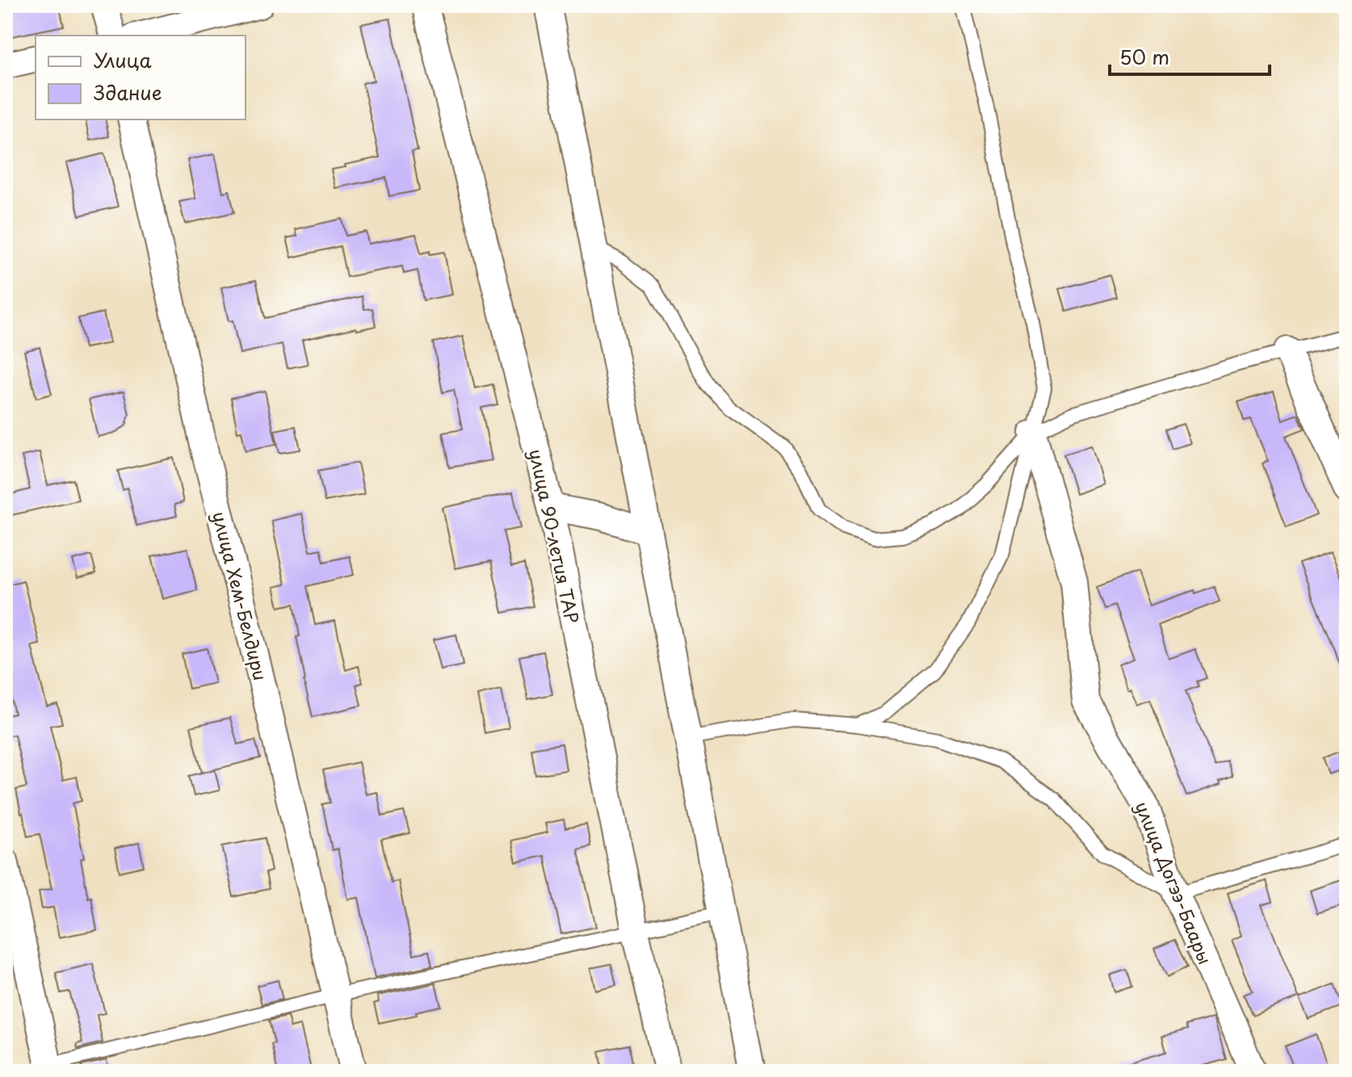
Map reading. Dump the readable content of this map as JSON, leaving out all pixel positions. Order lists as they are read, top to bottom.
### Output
{
  "streets": {
    "street": ["улица 90-летия ТАР", "улица Хем-Белдири", "улица Догээ-Баары"]
  },
  "legend": ["Улица", "Здание"],
  "scale_bar": "50 m"
}
